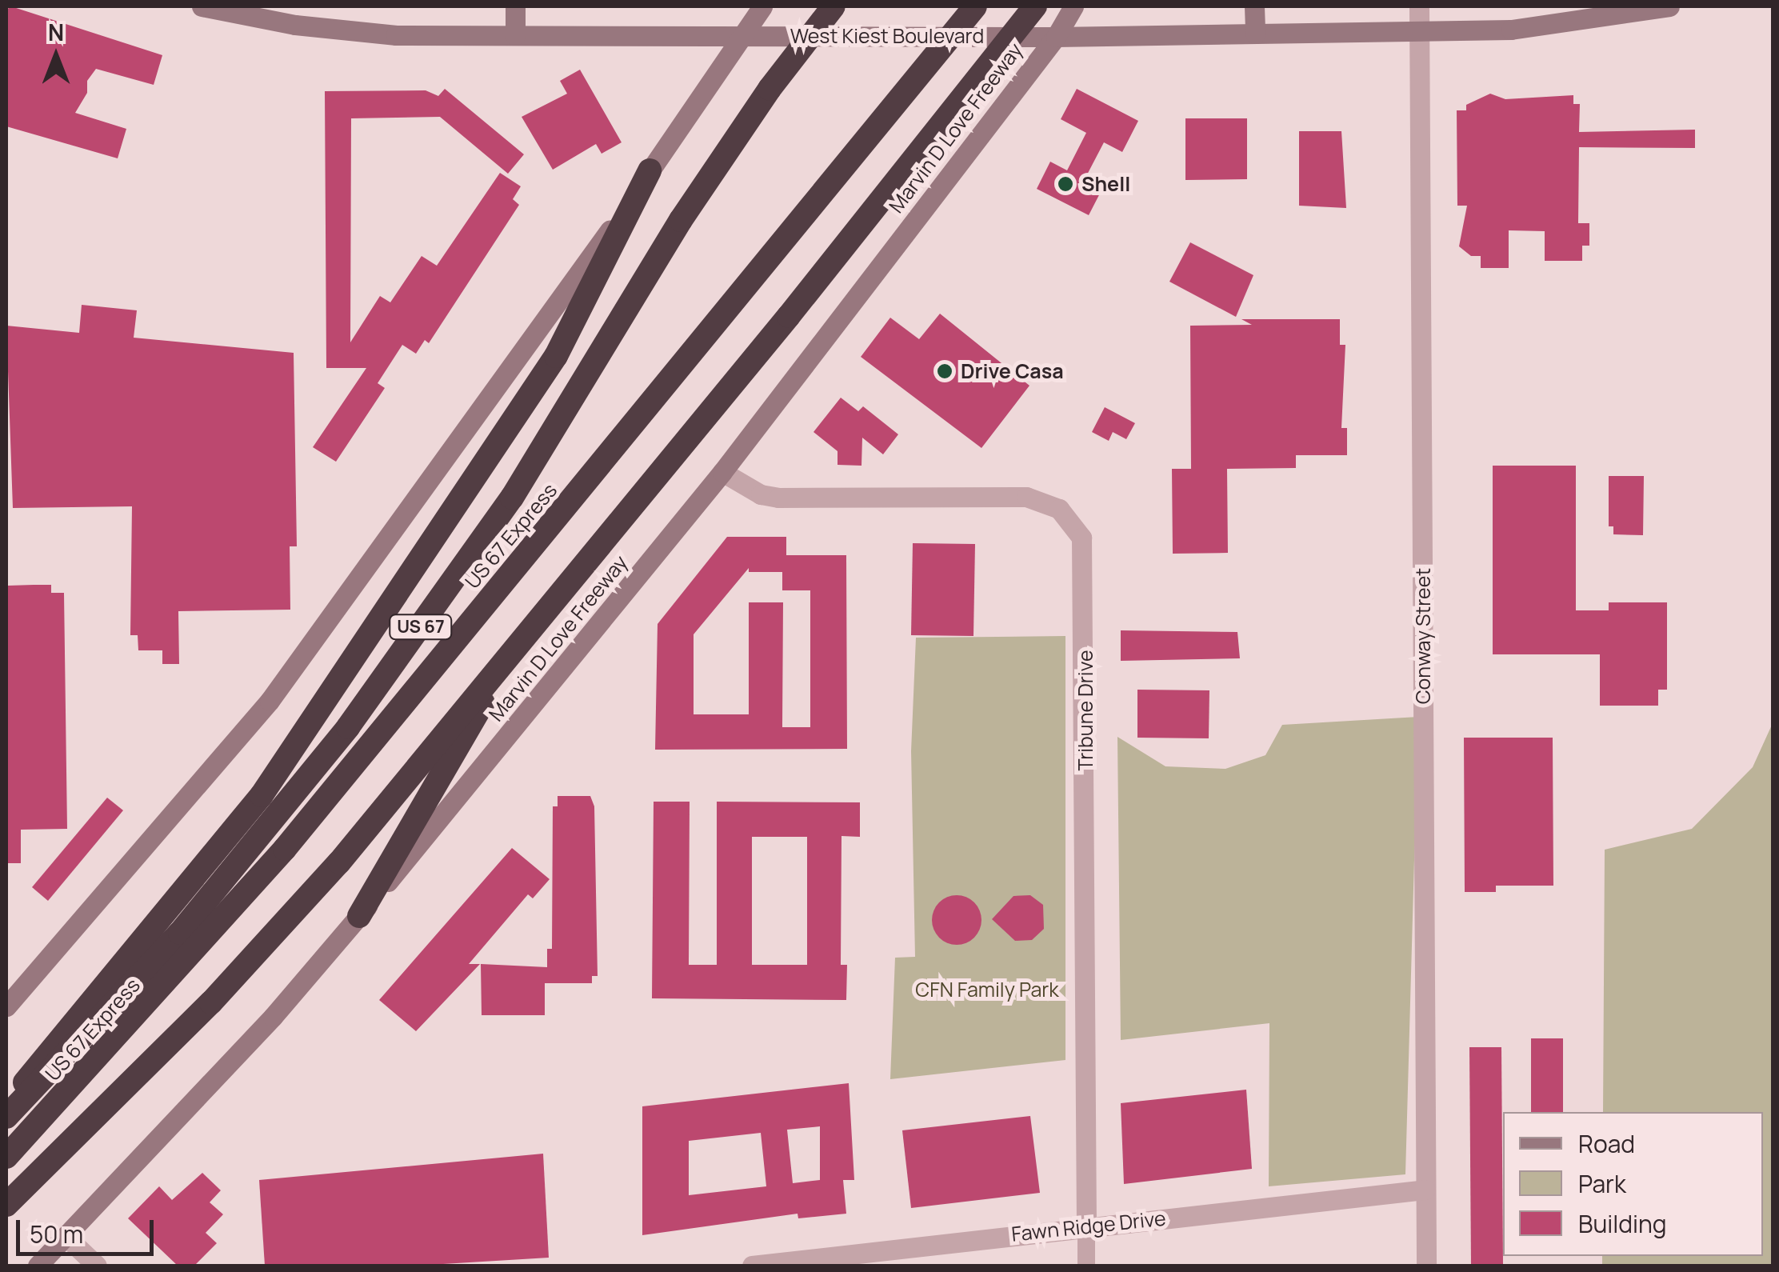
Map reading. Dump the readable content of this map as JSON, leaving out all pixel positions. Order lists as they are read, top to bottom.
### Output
{
  "streets": {
    "highway": ["Marvin D Love Freeway", "US 67 Express", "US 67"],
    "main road": ["West Kiest Boulevard"],
    "street": ["Conway Street", "Tribune Drive", "Fawn Ridge Drive"]
  },
  "crossings": [
    ["West Kiest Boulevard", "Marvin D Love Freeway"],
    ["West Kiest Boulevard", "Conway Street"],
    ["Marvin D Love Freeway", "Tribune Drive"],
    ["Conway Street", "Fawn Ridge Drive"],
    ["Tribune Drive", "Fawn Ridge Drive"]
  ],
  "parks": ["CFN Family Park"],
  "places": ["Shell", "Drive Casa"],
  "legend": ["Road", "Park", "Building"],
  "scale_bar": "50 m",
  "north": "top"
}
